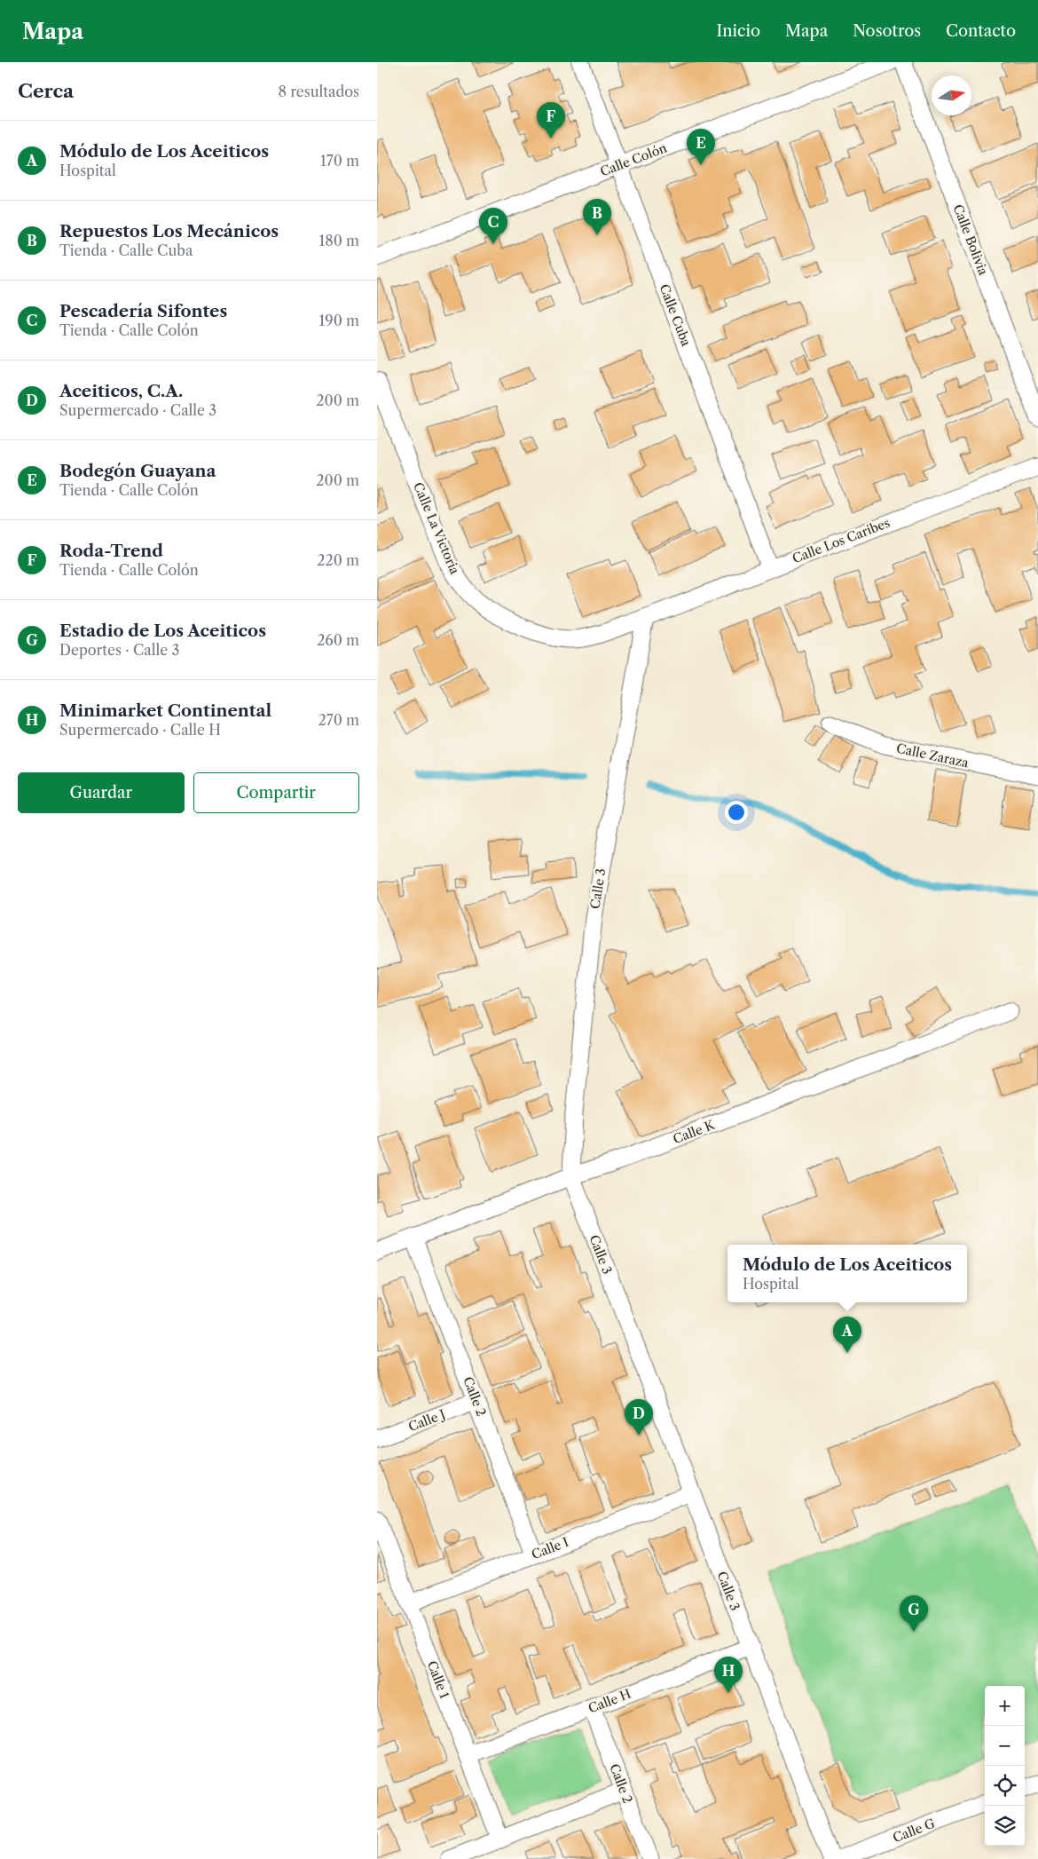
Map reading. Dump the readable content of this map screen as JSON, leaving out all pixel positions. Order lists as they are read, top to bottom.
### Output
{
  "streets": {
    "street": [
      "Calle Colón",
      "Calle Bolivia",
      "Calle Cuba",
      "Calle La Victoria",
      "Calle Los Caribes",
      "Calle Zaraza",
      "Calle 3",
      "Calle K",
      "Calle 2",
      "Calle J",
      "Calle I",
      "Calle 1",
      "Calle H",
      "Calle G"
    ]
  },
  "crossings": [
    ["Calle Colón", "Calle Cuba"],
    ["Calle Cuba", "Calle Los Caribes"],
    ["Calle La Victoria", "Calle Los Caribes"],
    ["Calle La Victoria", "Calle 3"],
    ["Calle Los Caribes", "Calle 3"],
    ["Calle 3", "Calle K"],
    ["Calle 3", "Calle I"],
    ["Calle 3", "Calle H"],
    ["Calle K", "Calle 2"],
    ["Calle 2", "Calle J"],
    ["Calle 2", "Calle I"],
    ["Calle 2", "Calle H"],
    ["Calle I", "Calle 1"],
    ["Calle 1", "Calle H"]
  ],
  "north": "right",
  "page": {
    "header": "Mapa",
    "nav": [
      "Inicio",
      "Mapa",
      "Nosotros",
      "Contacto"
    ],
    "heading": ["Cerca", "8 resultados"],
    "pins": [
      "F",
      "E",
      "B",
      "C",
      "A",
      "D",
      "G",
      "H"
    ],
    "list": [
      {
        "mark": "A",
        "name": "Módulo de Los Aceiticos",
        "note": "Hospital",
        "value": "170 m"
      },
      {
        "mark": "B",
        "name": "Repuestos Los Mecánicos",
        "note": "Tienda · Calle Cuba",
        "value": "180 m"
      },
      {
        "mark": "C",
        "name": "Pescadería Sifontes",
        "note": "Tienda · Calle Colón",
        "value": "190 m"
      },
      {
        "mark": "D",
        "name": "Aceiticos, C.A.",
        "note": "Supermercado · Calle 3",
        "value": "200 m"
      },
      {
        "mark": "E",
        "name": "Bodegón Guayana",
        "note": "Tienda · Calle Colón",
        "value": "200 m"
      },
      {
        "mark": "F",
        "name": "Roda-Trend",
        "note": "Tienda · Calle Colón",
        "value": "220 m"
      },
      {
        "mark": "G",
        "name": "Estadio de Los Aceiticos",
        "note": "Deportes · Calle 3",
        "value": "260 m"
      },
      {
        "mark": "H",
        "name": "Minimarket Continental",
        "note": "Supermercado · Calle H",
        "value": "270 m"
      }
    ],
    "buttons": ["Guardar", "Compartir"],
    "popup": ["Módulo de Los Aceiticos", "Hospital"],
    "map_buttons": ["+", "−"]
  }
}
